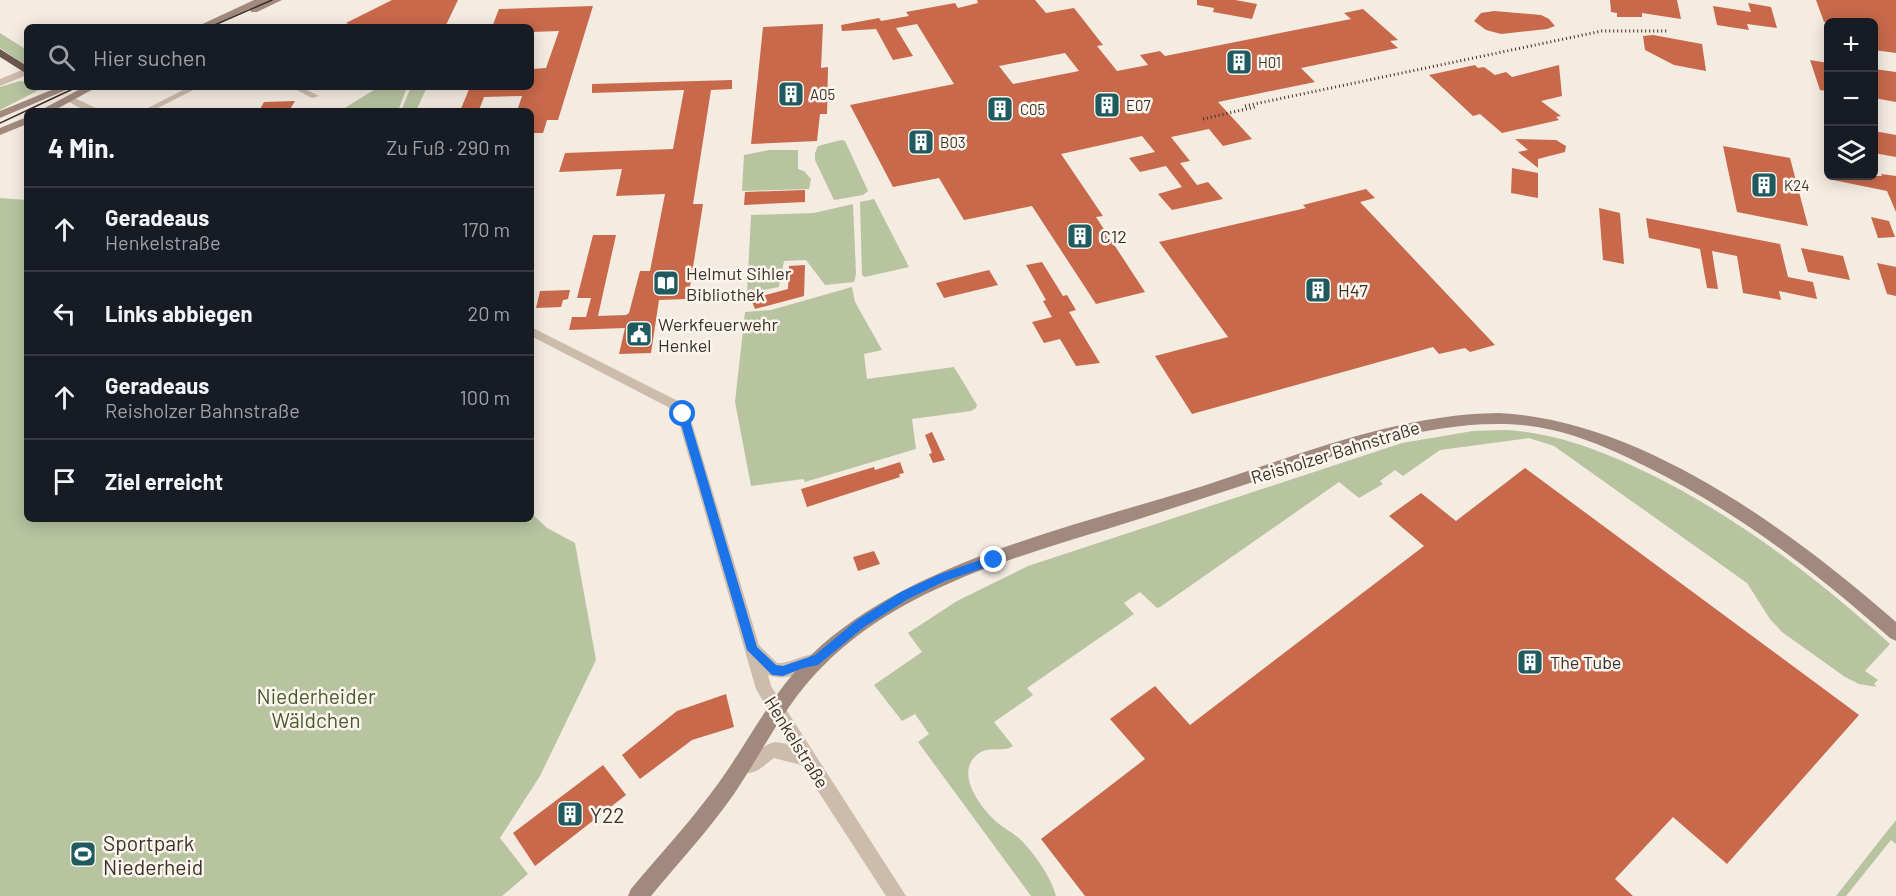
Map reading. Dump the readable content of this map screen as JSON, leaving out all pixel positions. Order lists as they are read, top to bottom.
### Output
{
  "streets": {
    "main road": ["Reisholzer Bahnstraße"],
    "street": ["Henkelstraße"]
  },
  "crossings": [
    ["Reisholzer Bahnstraße", "Henkelstraße"]
  ],
  "parks": ["Niederheider Wäldchen"],
  "places": {
    "building": [
      "H01",
      "A05",
      "E07",
      "C05",
      "B03",
      "K24",
      "C12",
      "H47",
      "The Tube",
      "Y22"
    ],
    "library": ["Helmut Sihler Bibliothek"],
    "public building": ["Werkfeuerwehr Henkel"],
    "sports": ["Sportpark Niederheid"]
  },
  "page": {
    "map_buttons": ["+", "−"],
    "search": "Hier suchen",
    "heading": ["4 Min.", "Zu Fuß · 290 m"],
    "list": [
      ["Geradeaus", "Henkelstraße", "170 m"],
      ["Links abbiegen", "20 m"],
      ["Geradeaus", "Reisholzer Bahnstraße", "100 m"],
      "Ziel erreicht"
    ]
  }
}
